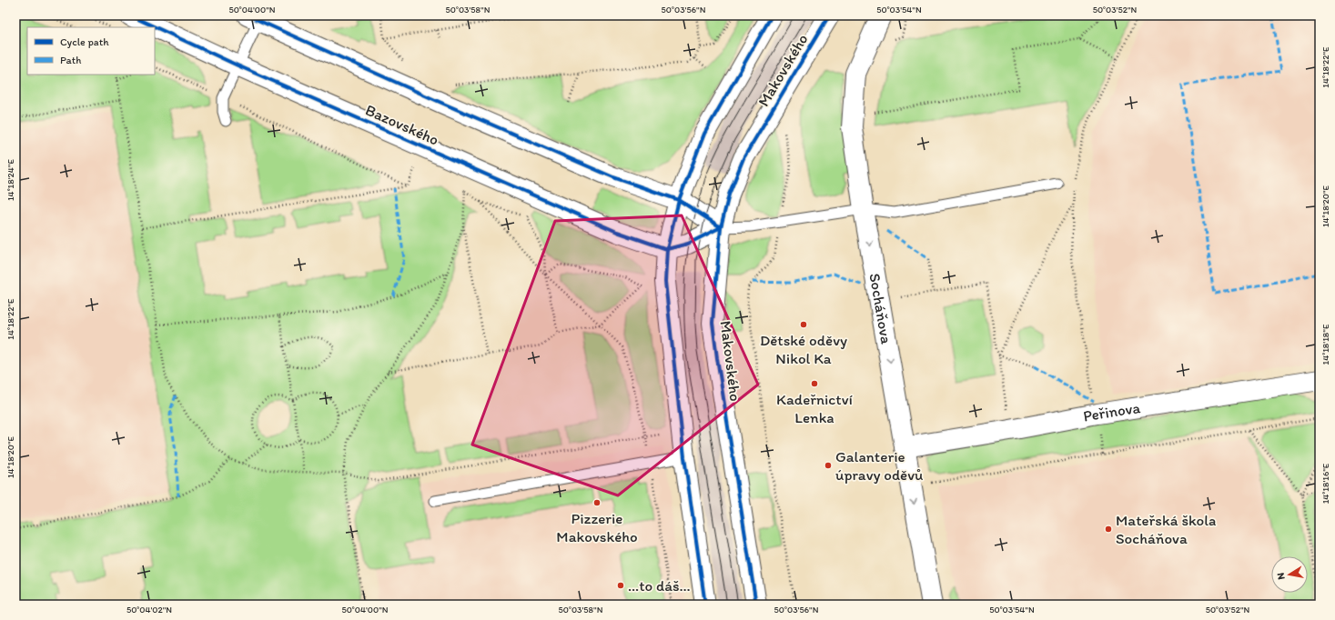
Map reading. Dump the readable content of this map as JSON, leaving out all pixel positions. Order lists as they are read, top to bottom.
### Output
{
  "streets": {
    "street": [
      "Makovského",
      "Bazovského",
      "Socháňova",
      "Peřinova"
    ]
  },
  "crossings": [
    ["Socháňova", "Peřinova"]
  ],
  "one_way": ["Socháňova"],
  "places": [
    "Dětské oděvy Nikol Ka",
    "Kadeřnictví Lenka",
    "Galanterie úpravy oděvů",
    "Pizzerie Makovského",
    "Mateřská škola Socháňova",
    "…to dáš…"
  ],
  "legend": ["Cycle path", "Path"],
  "north": "left",
  "coordinates": [
    "50°04'00\"N",
    "50°03'58\"N",
    "50°03'56\"N",
    "50°03'54\"N",
    "50°03'52\"N",
    "14°18'22\"E",
    "14°18'24\"E",
    "14°18'20\"E",
    "14°18'18\"E",
    "14°18'16\"E",
    "50°04'02\"N"
  ]
}
